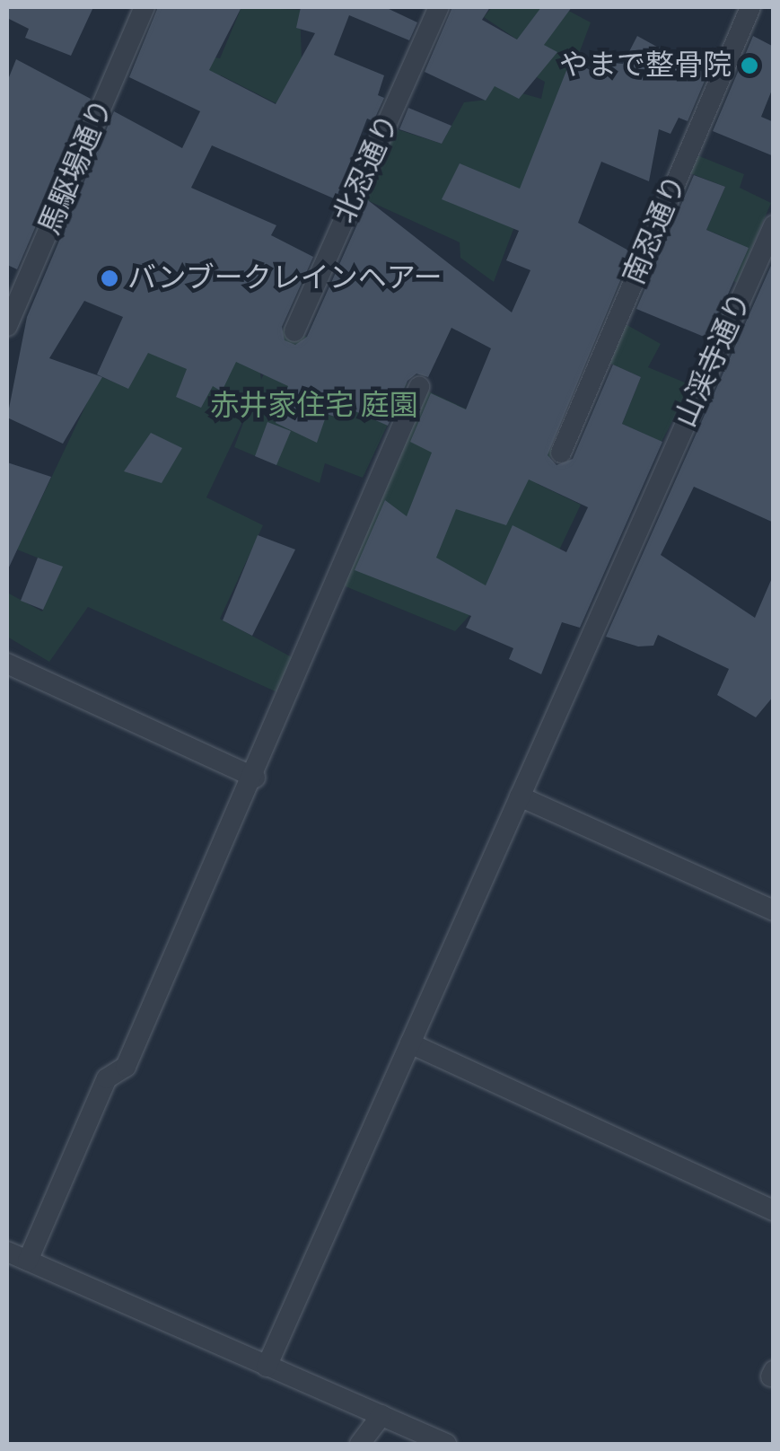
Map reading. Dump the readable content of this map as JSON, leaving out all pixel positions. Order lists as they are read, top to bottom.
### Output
{
  "streets": {
    "street": [
      "馬駆場通り",
      "北忍通り",
      "南忍通り",
      "山渓寺通り"
    ]
  },
  "parks": ["赤井家住宅 庭園"],
  "places": ["やまで整骨院", "バンブークレインヘアー"]
}
